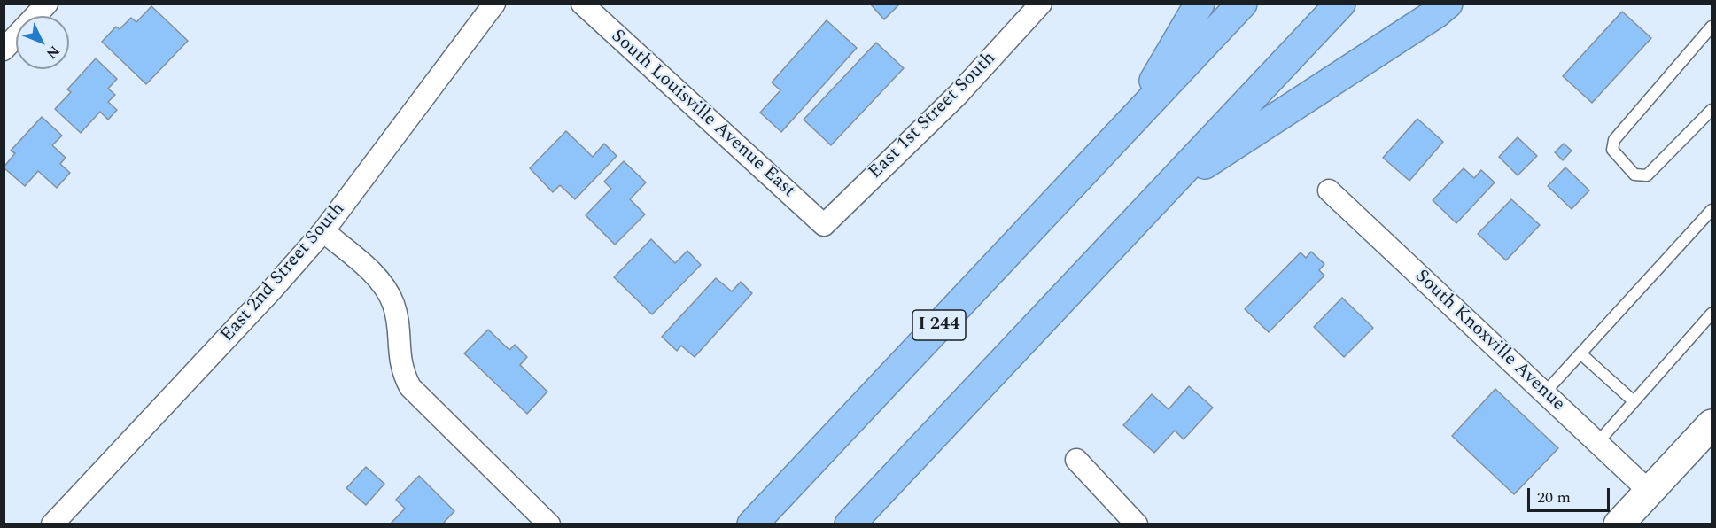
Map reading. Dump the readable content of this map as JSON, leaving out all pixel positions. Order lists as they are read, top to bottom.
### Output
{
  "streets": {
    "highway": ["I 244"],
    "street": [
      "South Louisville Avenue East",
      "East 1st Street South",
      "East 2nd Street South",
      "South Knoxville Avenue"
    ]
  },
  "crossings": [
    ["South Louisville Avenue East", "East 1st Street South"]
  ],
  "scale_bar": "20 m",
  "north": "bottom right"
}
